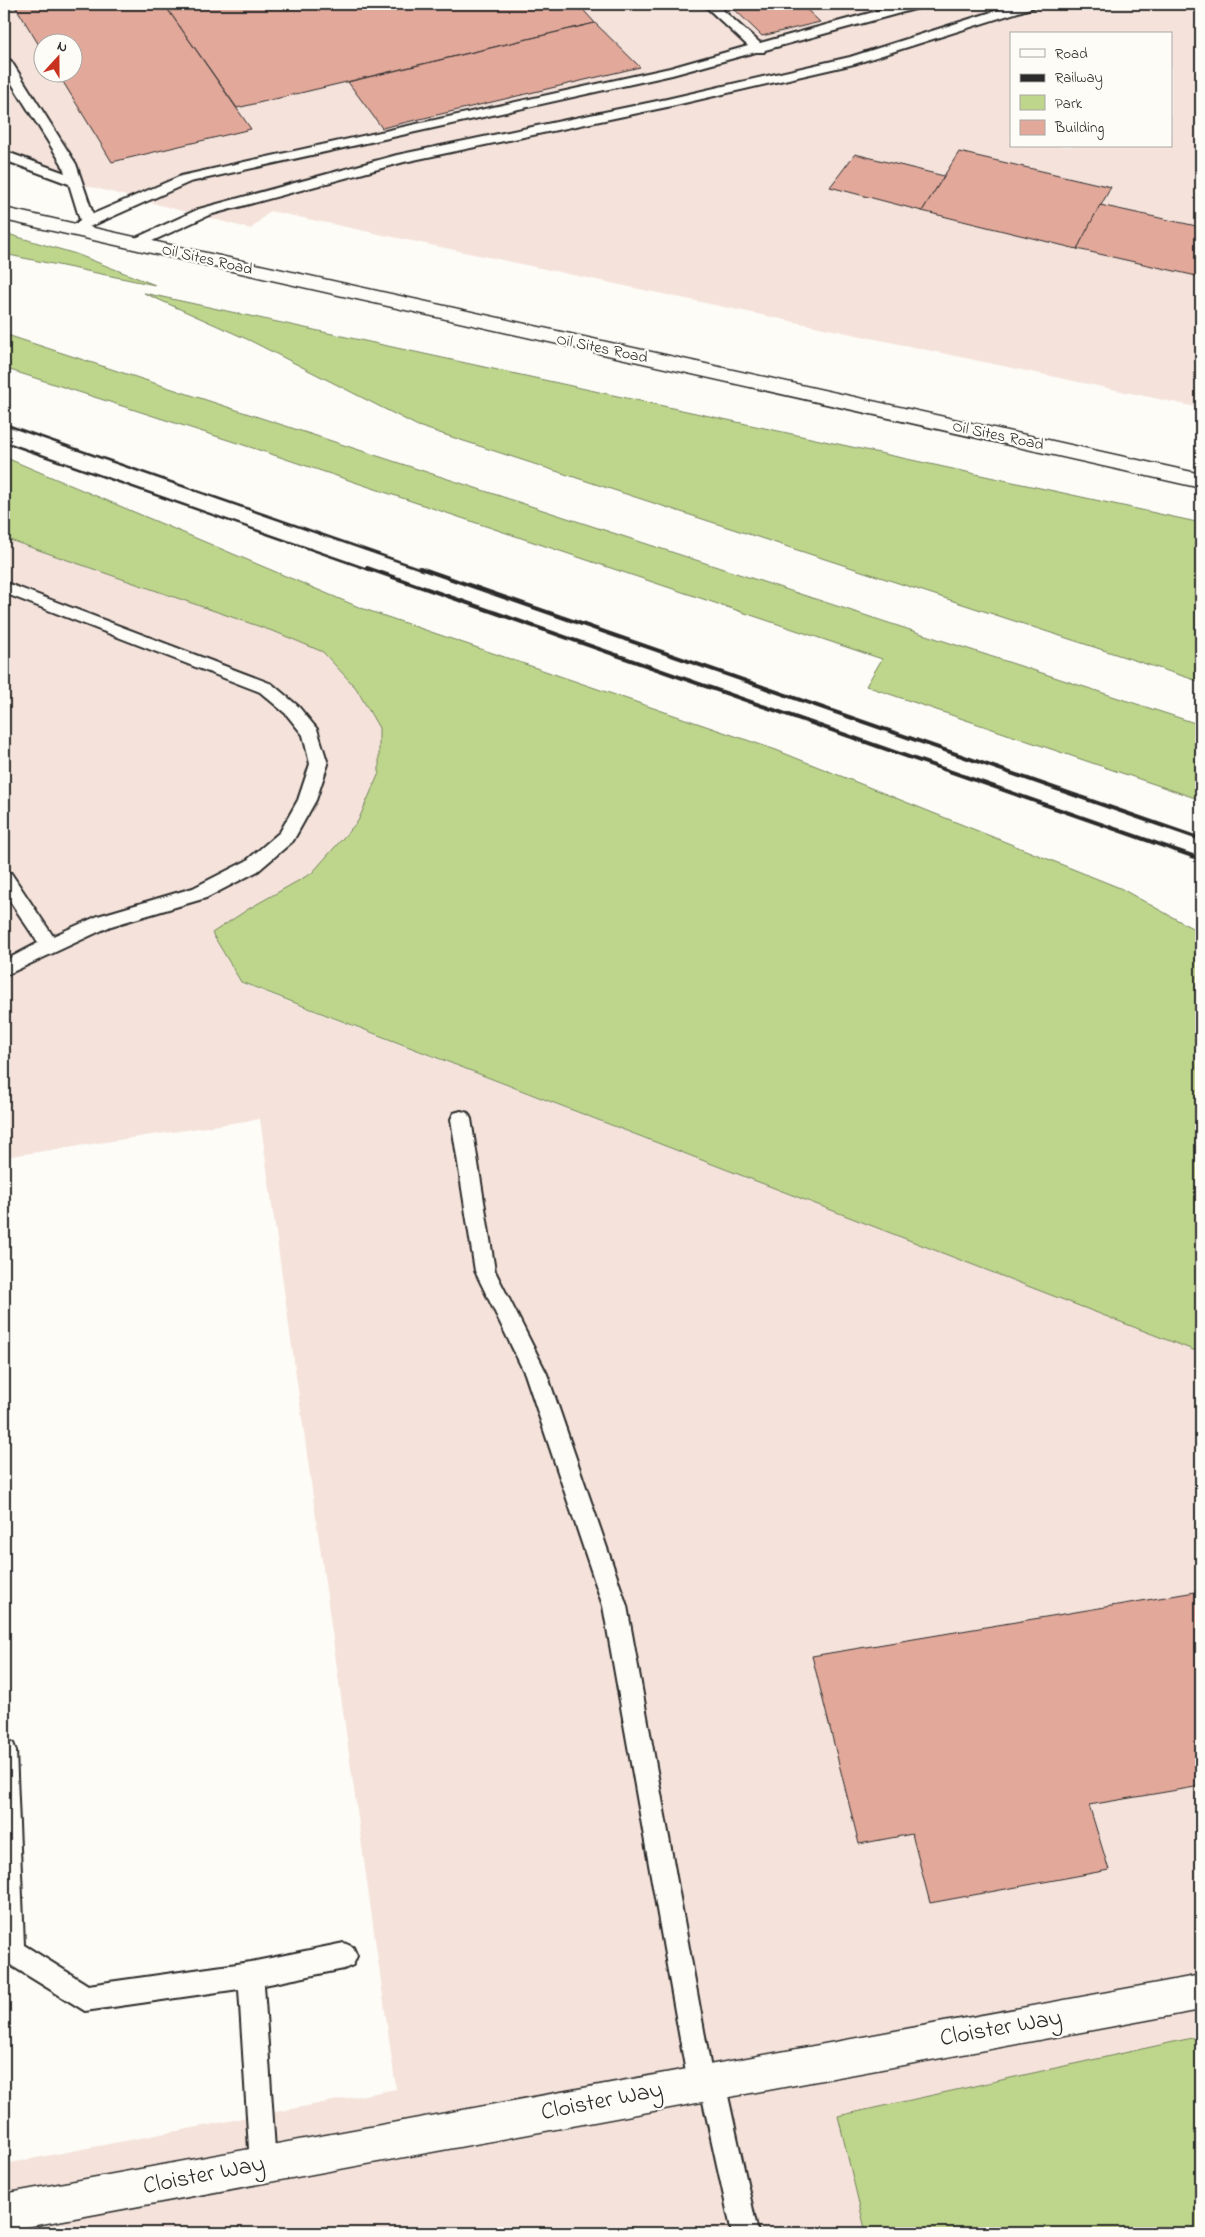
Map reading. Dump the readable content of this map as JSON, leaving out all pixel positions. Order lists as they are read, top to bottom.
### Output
{
  "streets": {
    "street": ["Oil Sites Road", "Cloister Way"]
  },
  "legend": [
    "Road",
    "Railway",
    "Park",
    "Building"
  ],
  "north": "top"
}
